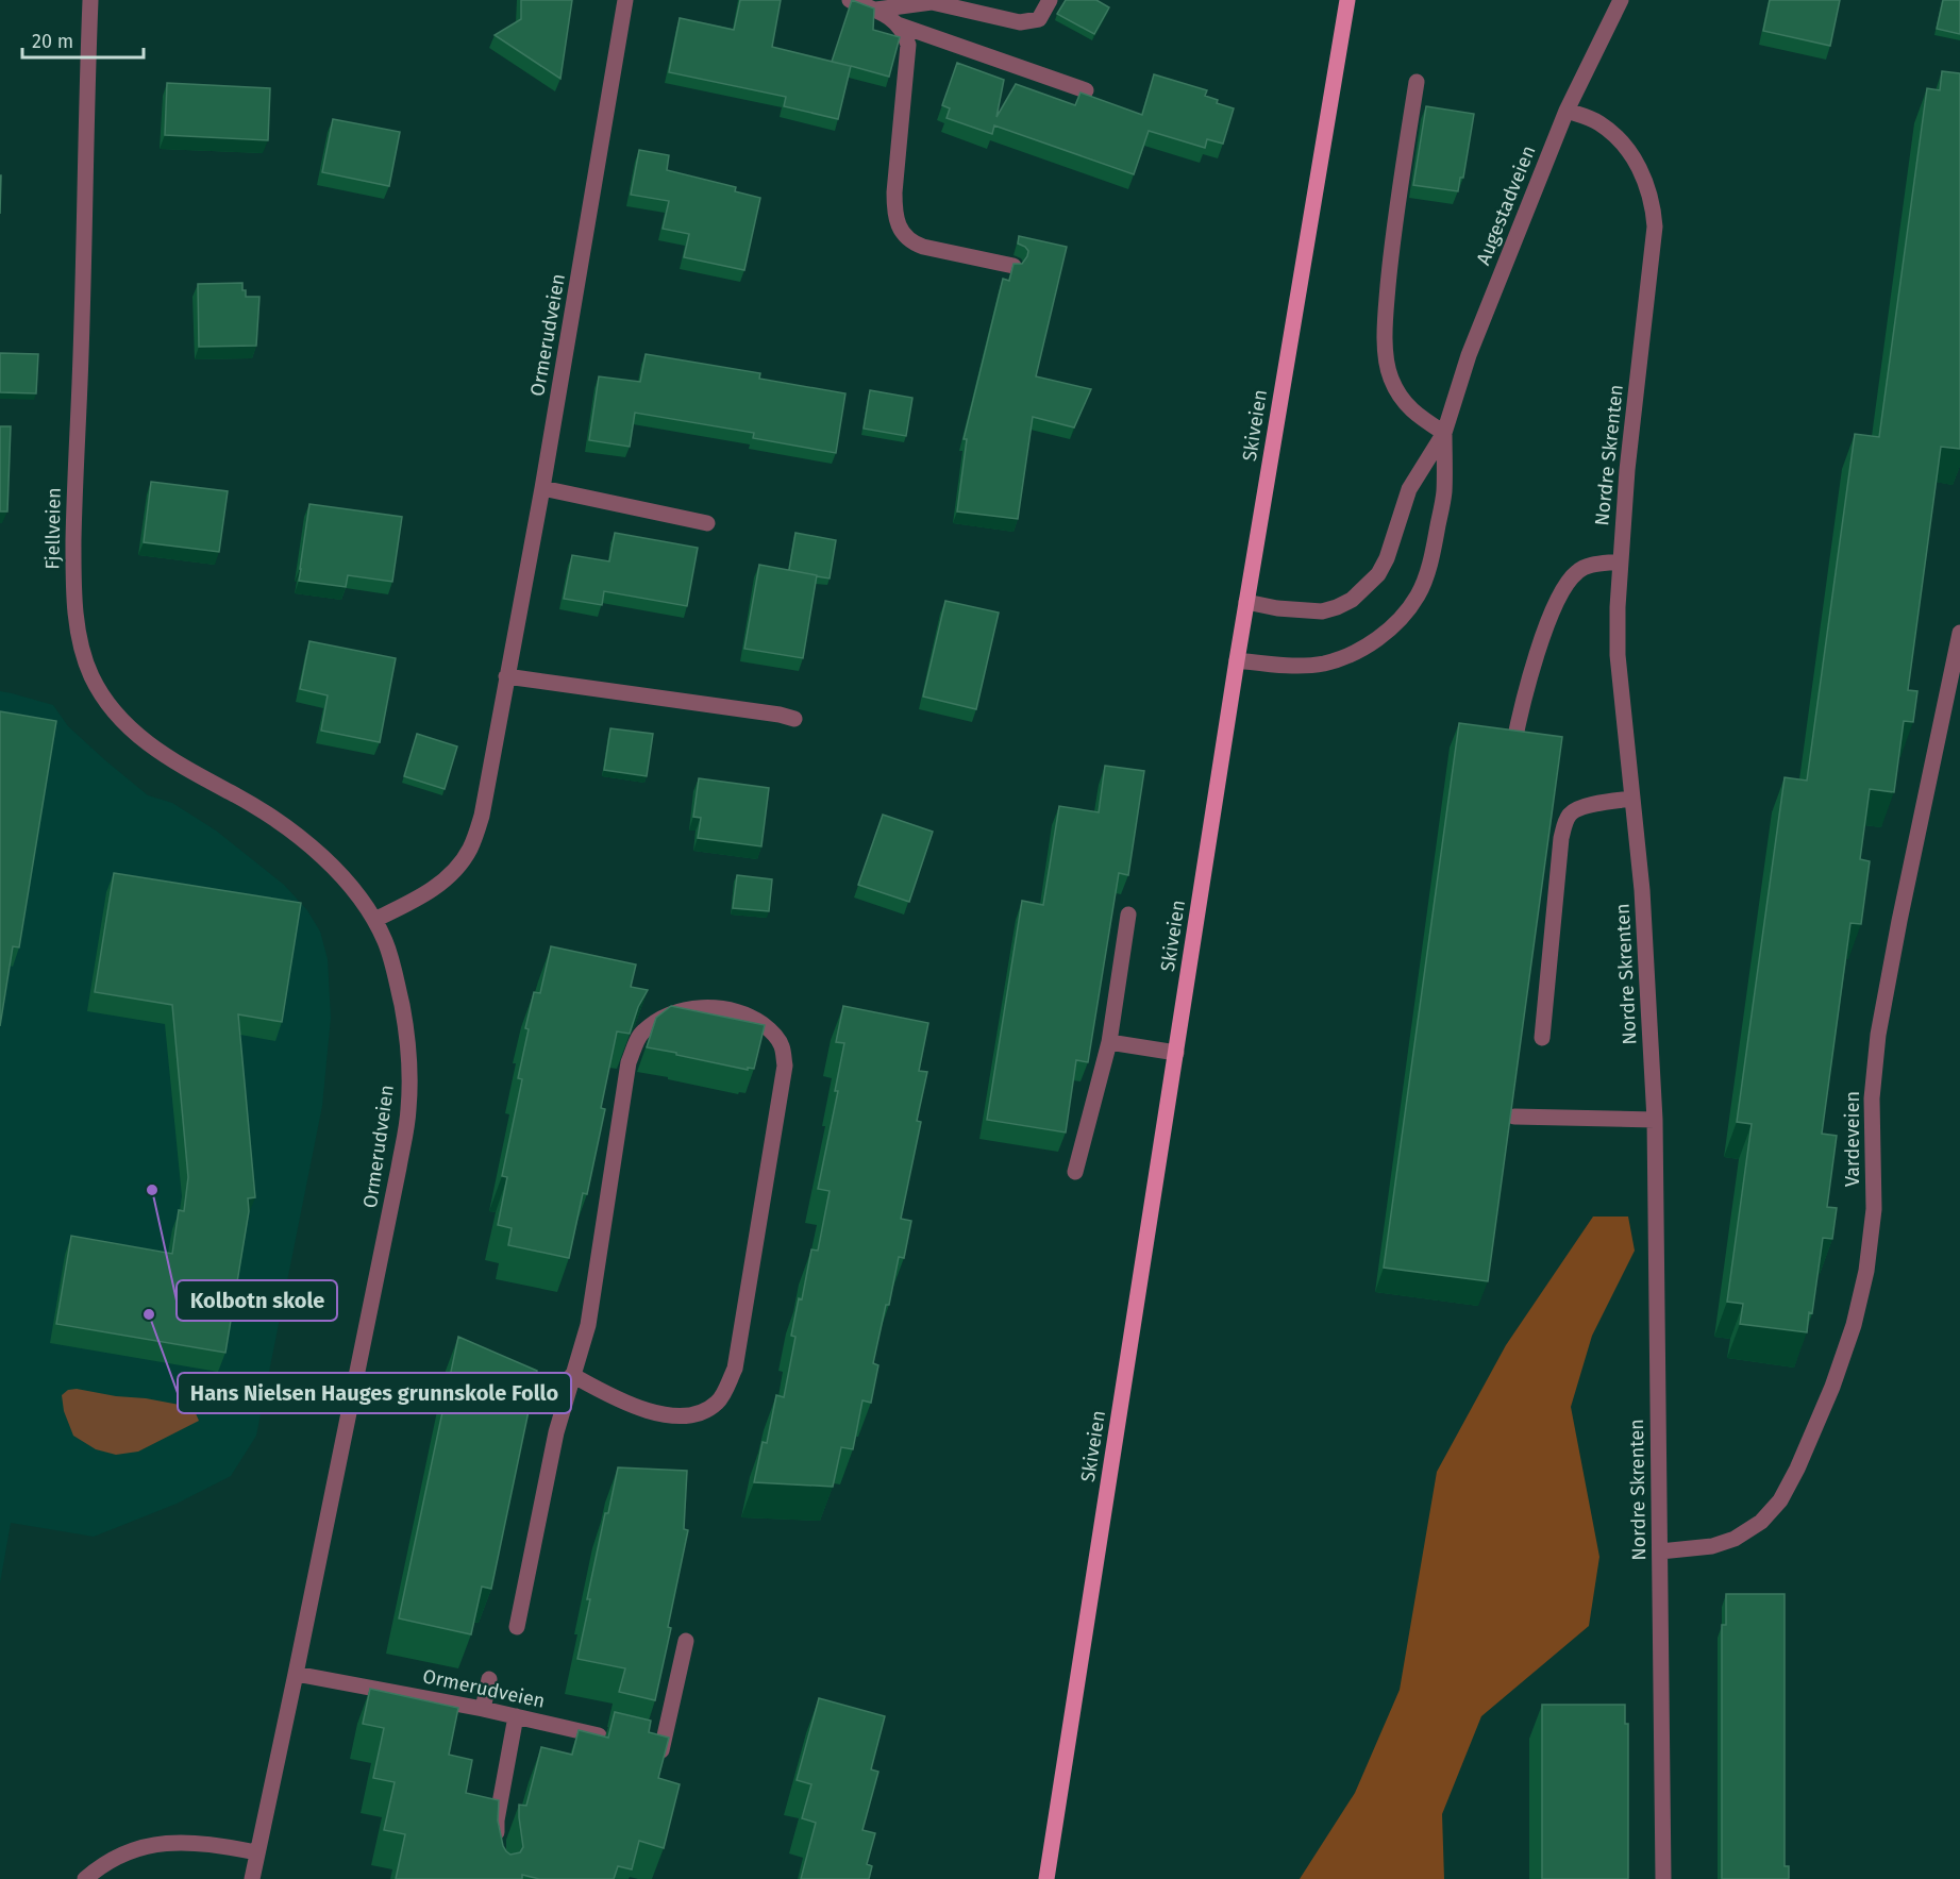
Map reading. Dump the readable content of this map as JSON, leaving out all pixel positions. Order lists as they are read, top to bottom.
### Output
{
  "streets": {
    "main road": ["Skiveien"],
    "street": [
      "Augestadveien",
      "Ormerudveien",
      "Nordre Skrenten",
      "Fjellveien",
      "Vardeveien"
    ]
  },
  "crossings": [
    ["Augestadveien", "Skiveien"],
    ["Augestadveien", "Nordre Skrenten"],
    ["Ormerudveien", "Fjellveien"],
    ["Nordre Skrenten", "Vardeveien"]
  ],
  "places": ["Kolbotn skole", "Hans Nielsen Hauges grunnskole Follo"],
  "scale_bar": "20 m"
}
